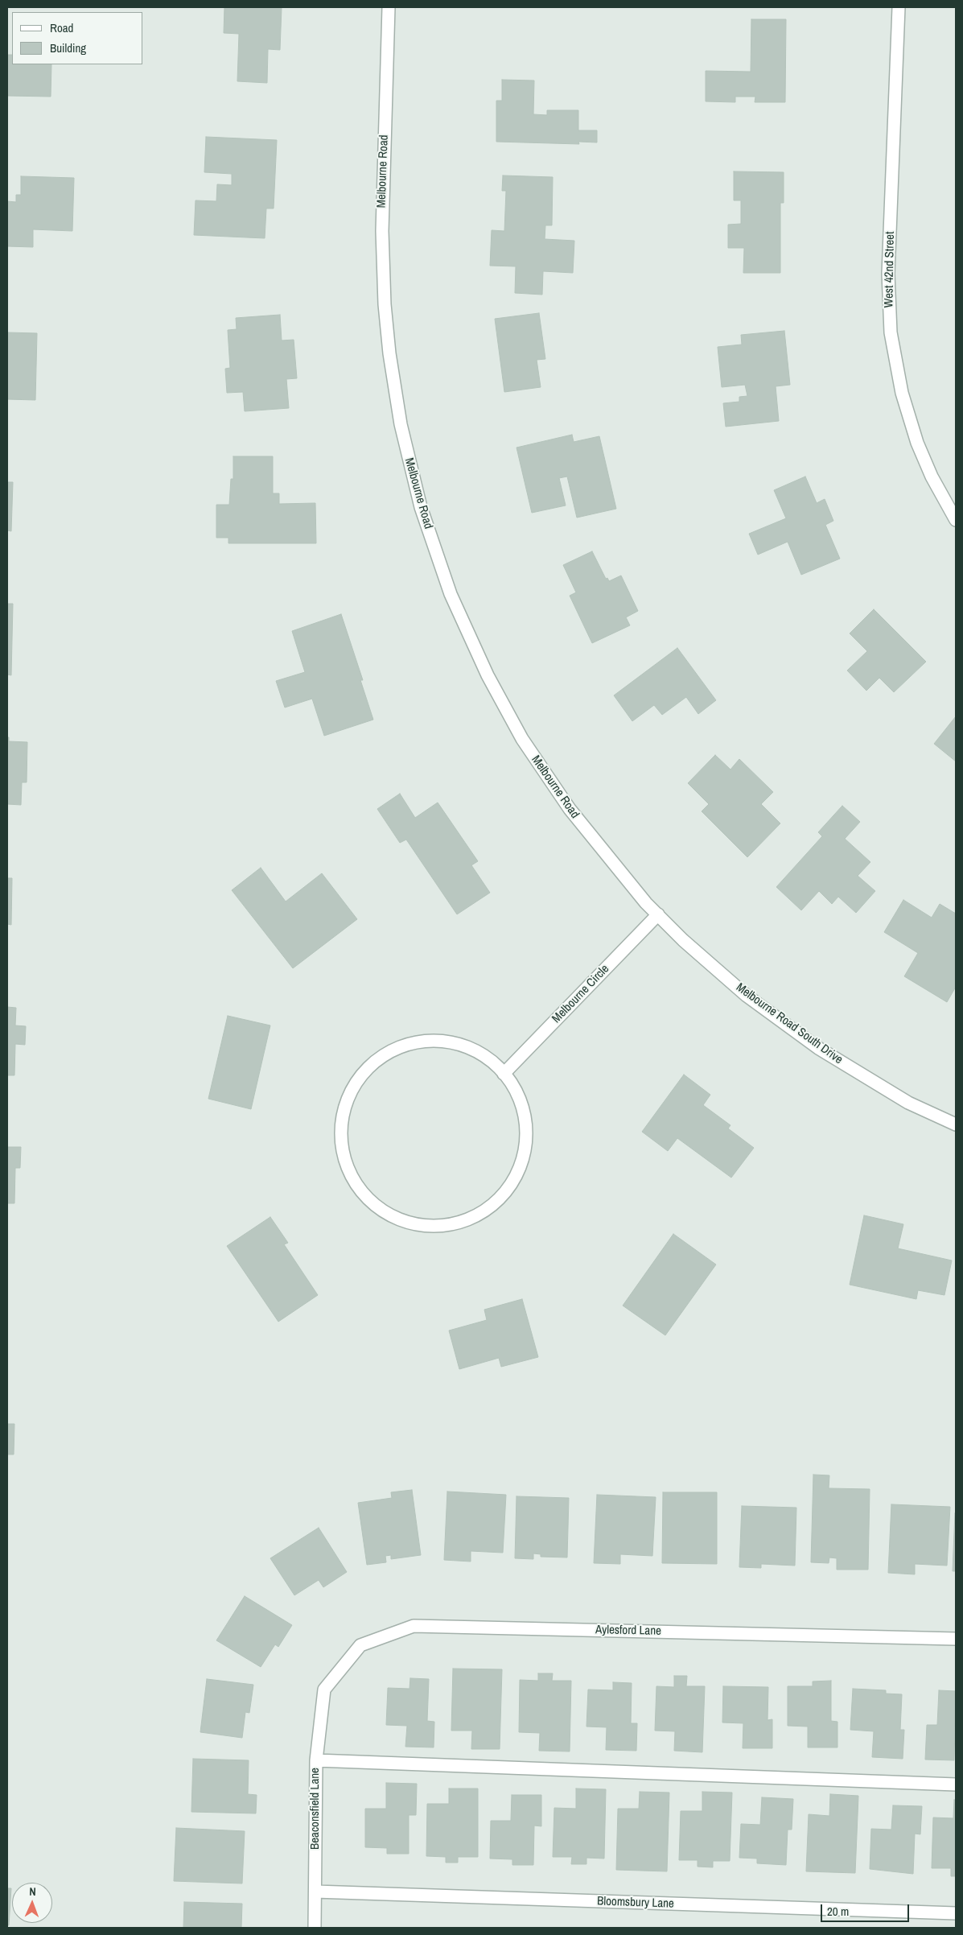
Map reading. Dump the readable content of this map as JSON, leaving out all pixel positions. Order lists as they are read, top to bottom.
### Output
{
  "streets": {
    "street": [
      "Melbourne Road",
      "West 42nd Street",
      "Melbourne Circle",
      "Melbourne Road South Drive",
      "Aylesford Lane",
      "Beaconsfield Lane",
      "Bloomsbury Lane"
    ]
  },
  "crossings": [
    ["Melbourne Road", "Melbourne Circle"],
    ["Melbourne Road", "Melbourne Road South Drive"],
    ["Melbourne Circle", "Melbourne Road South Drive"],
    ["Aylesford Lane", "Beaconsfield Lane"],
    ["Beaconsfield Lane", "Bloomsbury Lane"]
  ],
  "legend": ["Road", "Building"],
  "scale_bar": "20 m",
  "north": "top"
}
